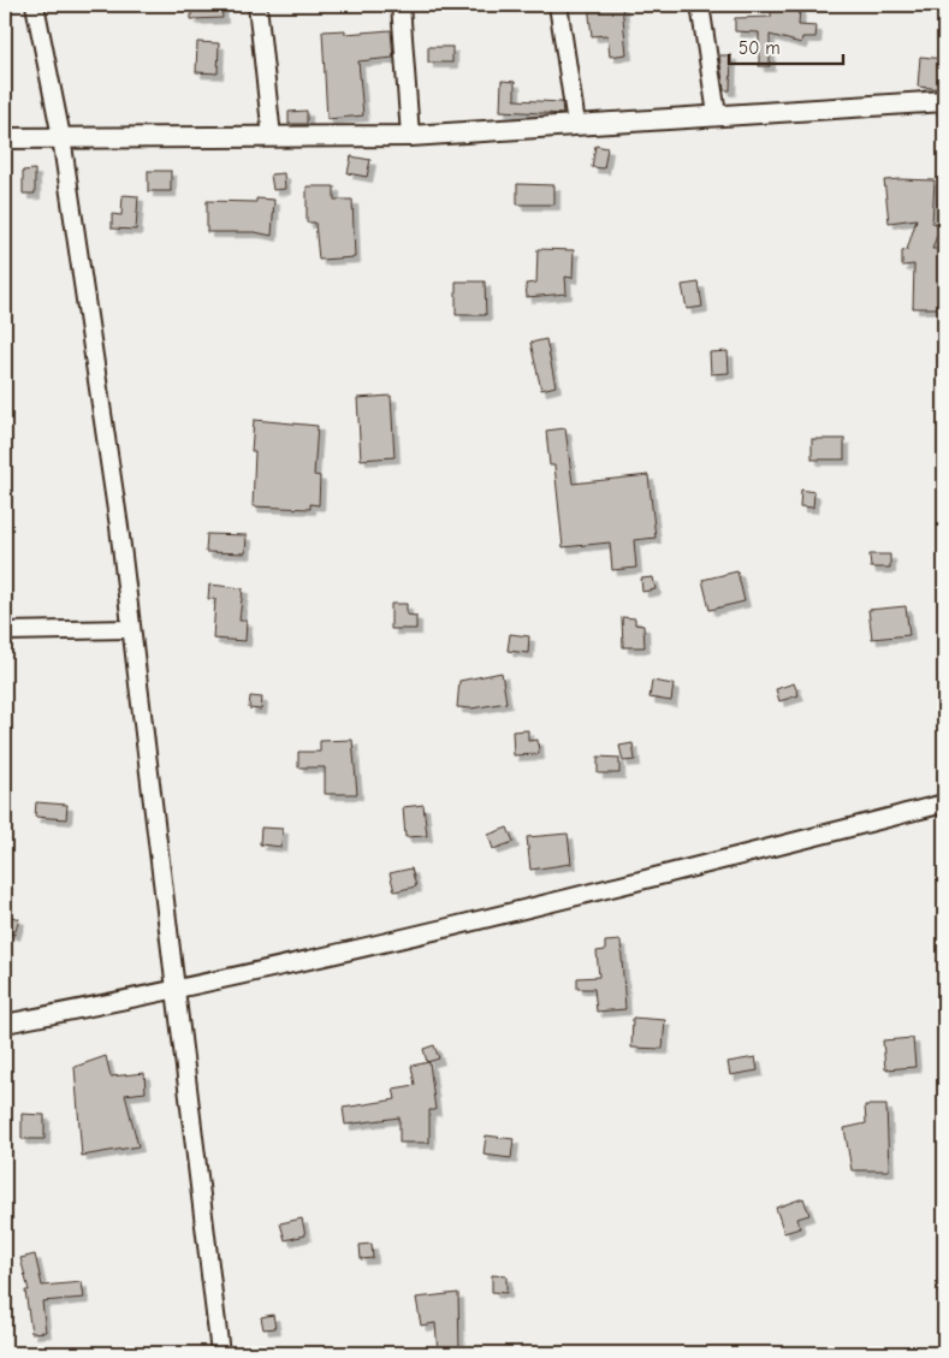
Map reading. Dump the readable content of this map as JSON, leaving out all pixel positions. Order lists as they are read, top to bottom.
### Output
{
  "scale_bar": "50 m"
}
